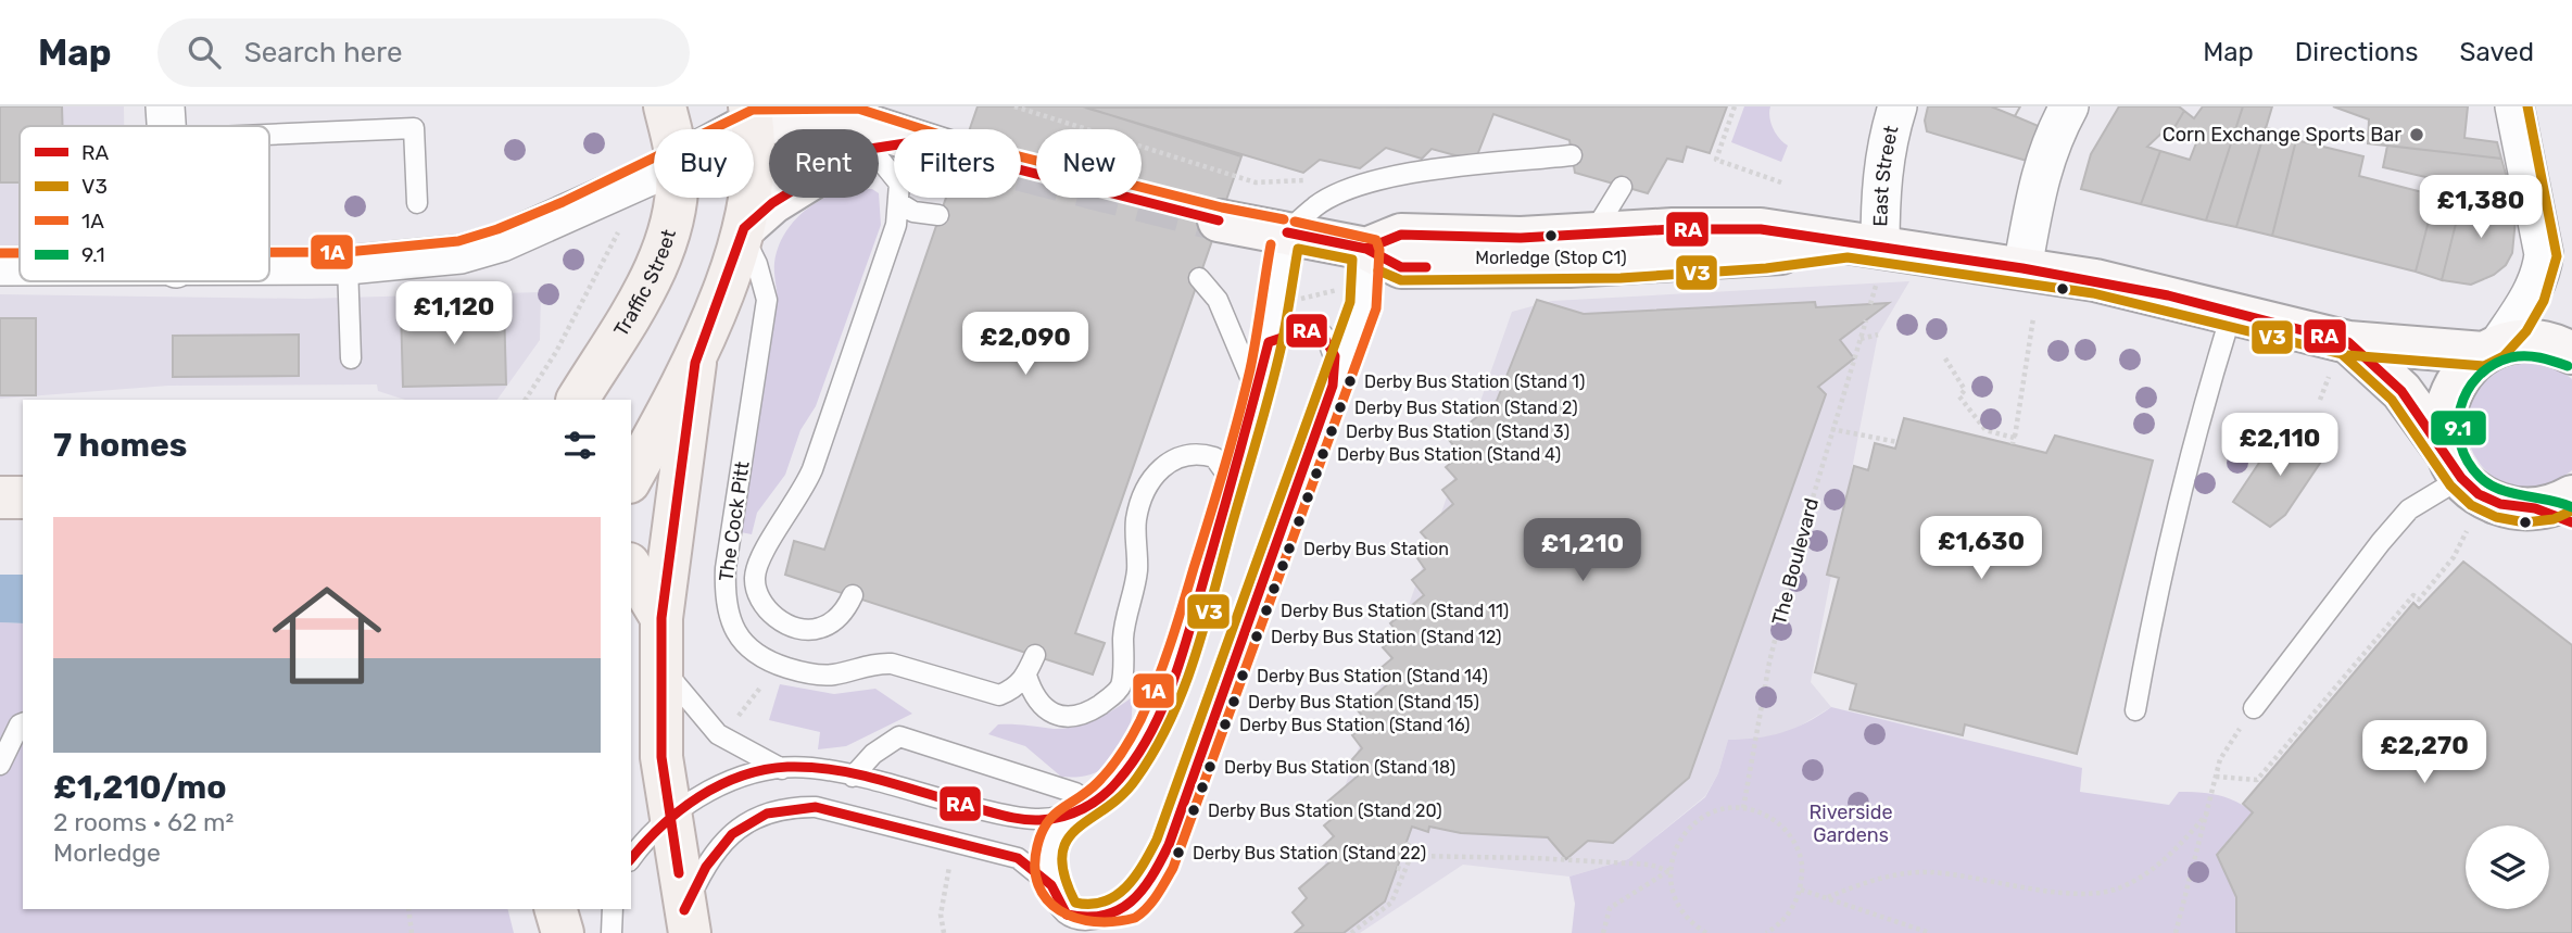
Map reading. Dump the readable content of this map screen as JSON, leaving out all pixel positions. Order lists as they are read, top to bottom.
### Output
{
  "streets": {
    "main road": ["Traffic Street"],
    "street": ["East Street"],
    "lane": ["The Cock Pitt"],
    "path": ["The Boulevard"]
  },
  "parks": ["Riverside Gardens"],
  "places": [
    "Corn Exchange Sports Bar",
    "Morledge (Stop C1)",
    "Derby Bus Station (Stand 1)",
    "Derby Bus Station (Stand 2)",
    "Derby Bus Station (Stand 3)",
    "Derby Bus Station (Stand 4)",
    "Derby Bus Station",
    "Derby Bus Station (Stand 11)",
    "Derby Bus Station (Stand 12)",
    "Derby Bus Station (Stand 14)",
    "Derby Bus Station (Stand 15)",
    "Derby Bus Station (Stand 16)",
    "Derby Bus Station (Stand 18)",
    "Derby Bus Station (Stand 20)",
    "Derby Bus Station (Stand 22)"
  ],
  "lines": [
    "transit line V3",
    "transit line 1A",
    "transit line RA",
    "transit line 9.1"
  ],
  "legend": [
    "RA",
    "V3",
    "1A",
    "9.1"
  ],
  "page": {
    "header": "Map",
    "search": "Search here",
    "nav": ["Map", "Directions", "Saved"],
    "chip": [
      "Buy",
      "Rent",
      "Filters",
      "New"
    ],
    "price": [
      "£1,380",
      "£1,120",
      "£2,090",
      "£2,110",
      "£1,630",
      "£1,210",
      "£2,270"
    ],
    "heading": "7 homes",
    "list": [
      {
        "name": "£1,210/mo",
        "note": "2 rooms · 62 m² · Morledge"
      }
    ]
  }
}
